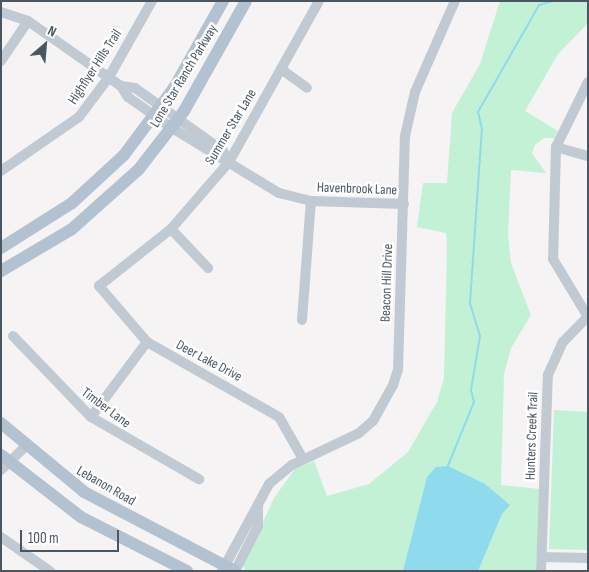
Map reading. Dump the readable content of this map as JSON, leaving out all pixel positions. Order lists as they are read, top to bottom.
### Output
{
  "streets": {
    "main road": ["Lone Star Ranch Parkway", "Lebanon Road"],
    "street": [
      "Highflyer Hills Trail",
      "Summer Star Lane",
      "Havenbrook Lane",
      "Beacon Hill Drive",
      "Deer Lake Drive",
      "Timber Lane",
      "Hunters Creek Trail"
    ]
  },
  "crossings": [
    ["Highflyer Hills Trail", "Havenbrook Lane"],
    ["Lone Star Ranch Parkway", "Havenbrook Lane"],
    ["Summer Star Lane", "Havenbrook Lane"],
    ["Summer Star Lane", "Deer Lake Drive"],
    ["Havenbrook Lane", "Beacon Hill Drive"],
    ["Beacon Hill Drive", "Deer Lake Drive"],
    ["Beacon Hill Drive", "Lebanon Road"]
  ],
  "scale_bar": "100 m",
  "north": "top right"
}
